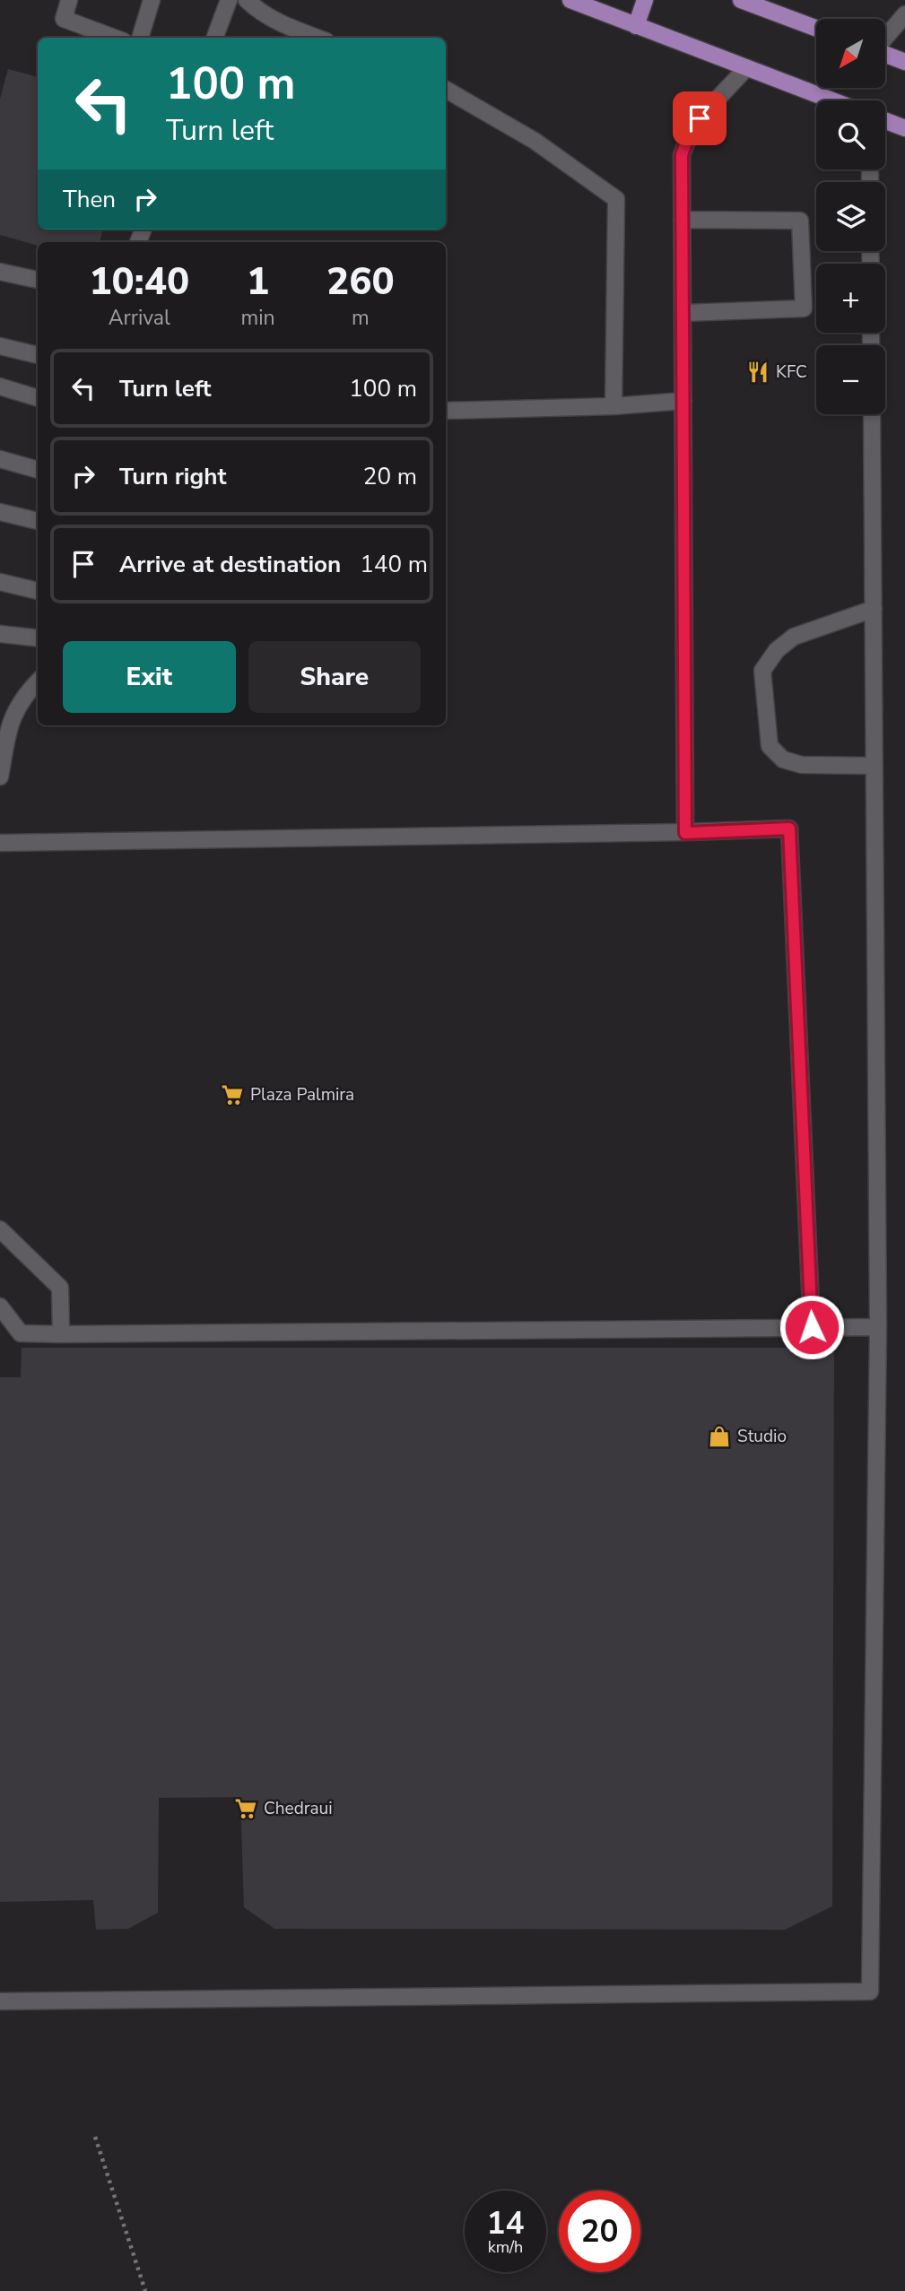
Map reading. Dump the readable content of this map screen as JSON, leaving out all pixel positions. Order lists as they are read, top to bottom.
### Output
{
  "places": {
    "restaurant": ["KFC"],
    "supermarket": ["Plaza Palmira", "Chedraui"],
    "shop": ["Studio"]
  },
  "north": "bottom left",
  "page": {
    "map_buttons": ["+", "−"],
    "turn": ["100 m", "Turn left"],
    "then": "Then",
    "eta": [
      "10:40",
      "Arrival",
      "1",
      "min",
      "260",
      "m"
    ],
    "list": [
      {
        "name": "Turn left",
        "value": "100 m"
      },
      {
        "name": "Turn right",
        "value": "20 m"
      },
      {
        "name": "Arrive at destination",
        "value": "140 m"
      }
    ],
    "buttons": ["Exit", "Share"],
    "speed": "14 km/h",
    "limit": "20"
  }
}
